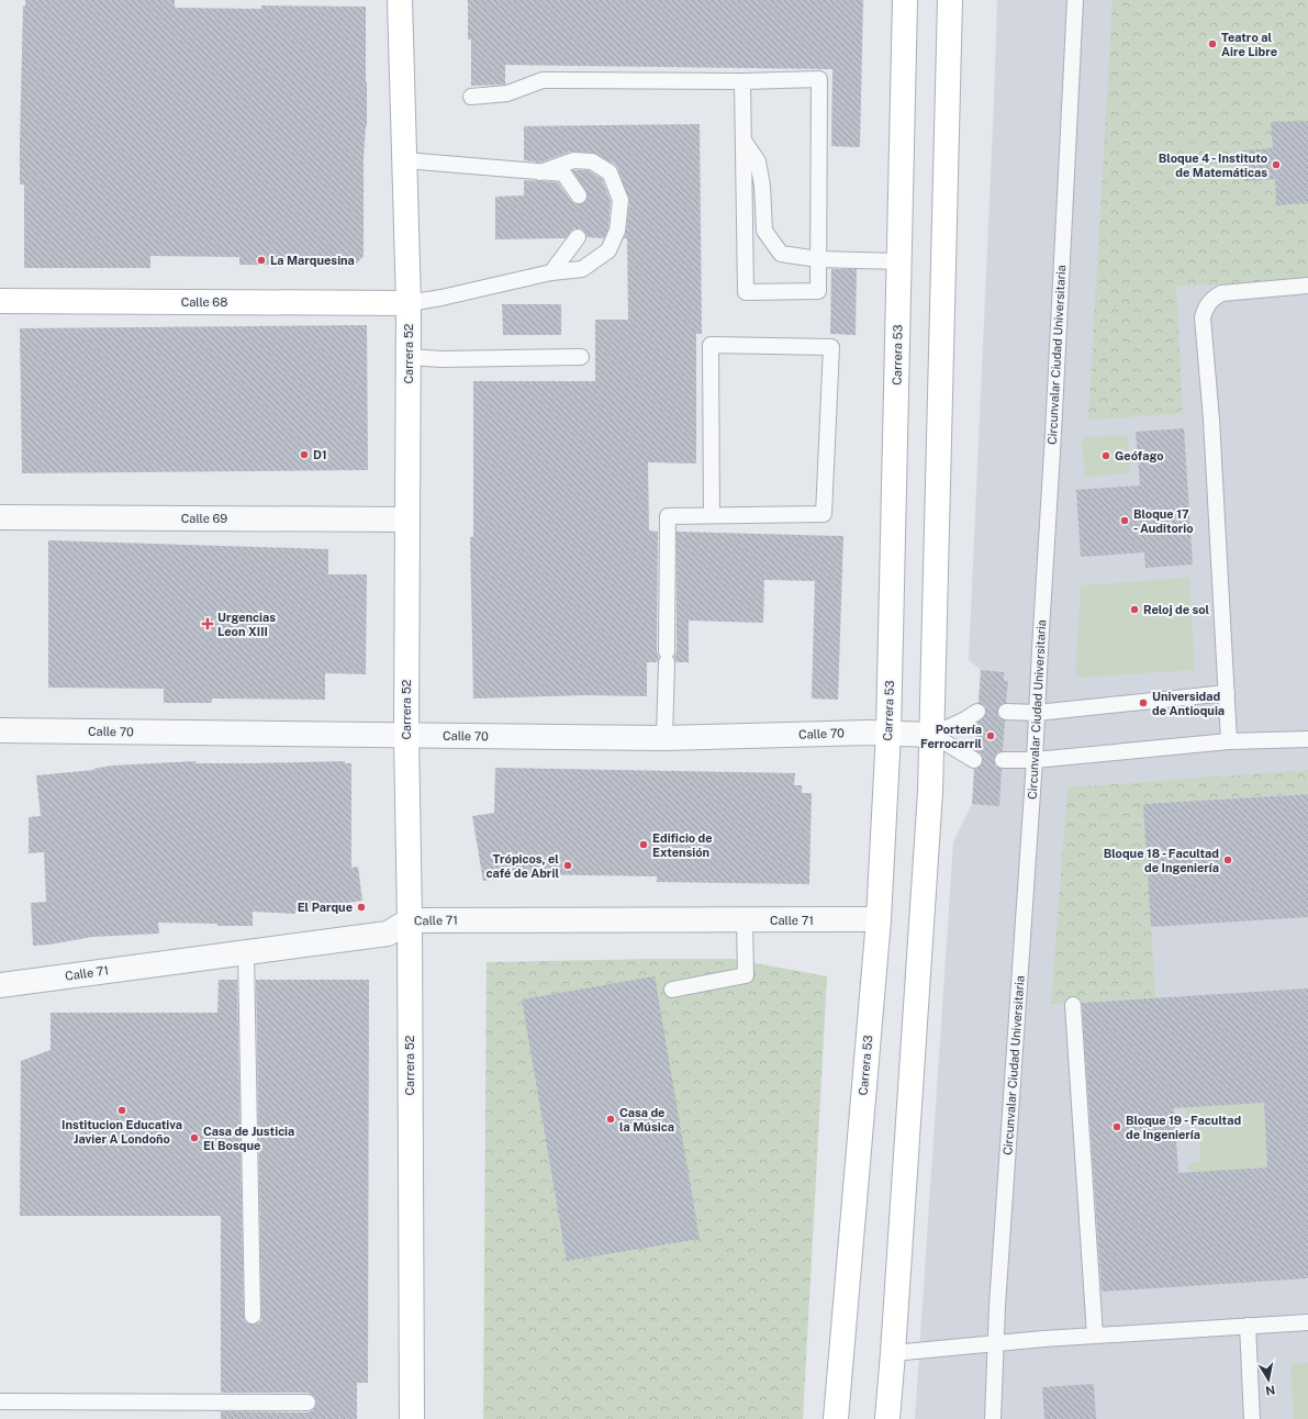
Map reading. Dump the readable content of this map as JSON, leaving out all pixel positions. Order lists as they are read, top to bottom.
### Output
{
  "streets": {
    "main road": ["Calle 68", "Carrera 52", "Carrera 53"],
    "street": ["Calle 69", "Calle 70", "Calle 71"],
    "lane": ["Circunvalar Ciudad Universitaria"]
  },
  "crossings": [
    ["Calle 68", "Carrera 52"],
    ["Carrera 52", "Calle 69"],
    ["Carrera 52", "Calle 70"],
    ["Carrera 52", "Calle 71"],
    ["Carrera 53", "Calle 70"],
    ["Carrera 53", "Calle 71"]
  ],
  "places": {
    "other": [
      "Teatro al Aire Libre",
      "Bloque 4 - Instituto de Matemáticas",
      "La Marquesina",
      "D1",
      "Geófago",
      "Bloque 17 - Auditorio",
      "Reloj de sol",
      "Universidad de Antioquia",
      "Portería Ferrocarril",
      "Edificio de Extensión",
      "Bloque 18 - Facultad de Ingeniería",
      "Trópicos, el café de Abril",
      "El Parque",
      "Institucion Educativa Javier A Londoño",
      "Casa de la Música",
      "Bloque 19 - Facultad de Ingeniería",
      "Casa de Justicia El Bosque"
    ],
    "health": ["Urgencias Leon XIII"]
  },
  "north": "bottom"
}
